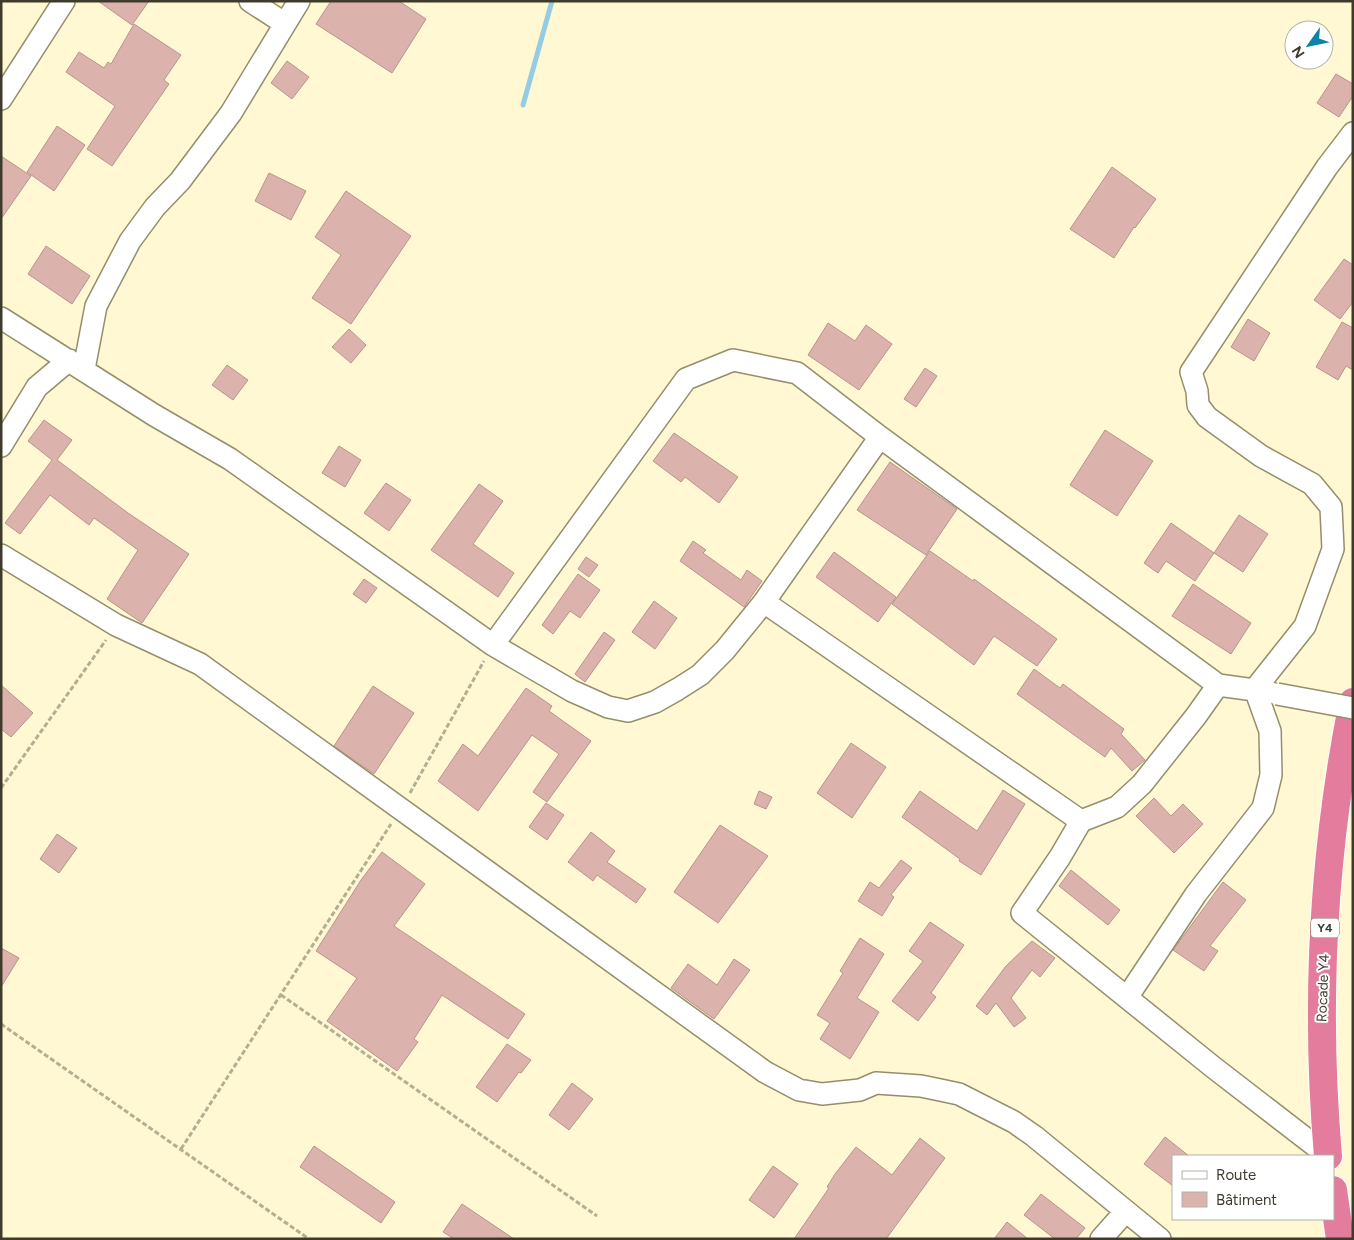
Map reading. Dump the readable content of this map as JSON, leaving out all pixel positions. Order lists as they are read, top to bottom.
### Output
{
  "streets": {
    "highway": ["Y4", "Rocade Y4"]
  },
  "legend": ["Route", "Bâtiment"],
  "north": "bottom left"
}
